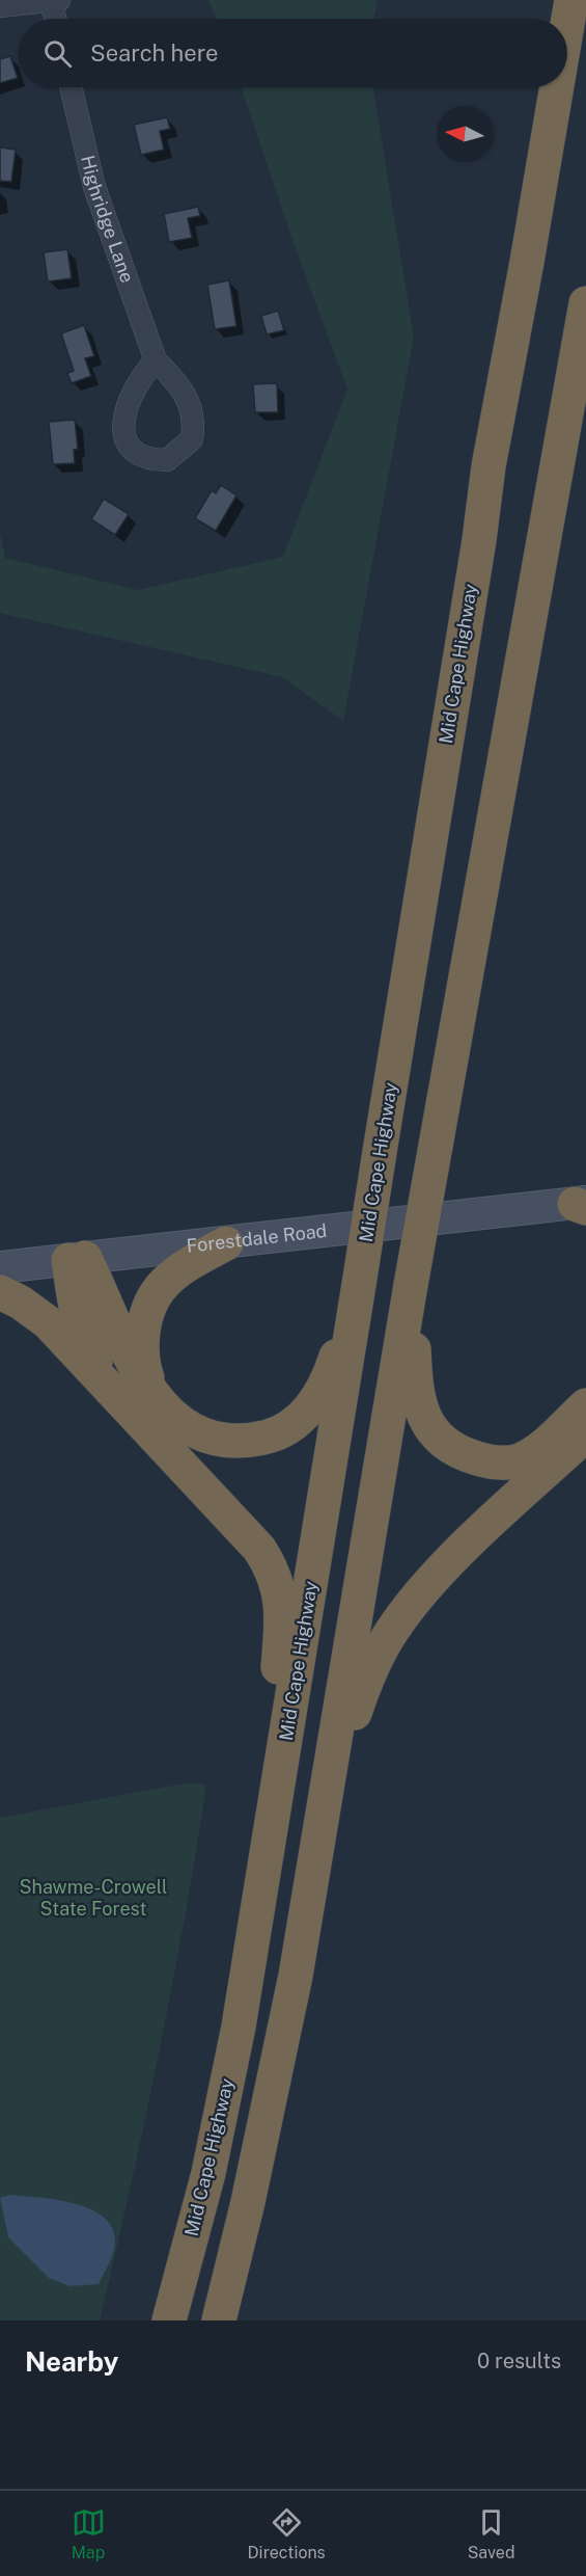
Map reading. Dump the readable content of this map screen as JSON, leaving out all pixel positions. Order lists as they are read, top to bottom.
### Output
{
  "streets": {
    "highway": ["Mid Cape Highway"],
    "main road": ["Forestdale Road"],
    "street": ["Highridge Lane"]
  },
  "parks": ["Shawme-Crowell State Forest"],
  "north": "left",
  "page": {
    "search": "Search here",
    "heading": ["Nearby", "0 results"],
    "nav": ["Map", "Directions", "Saved"]
  }
}
